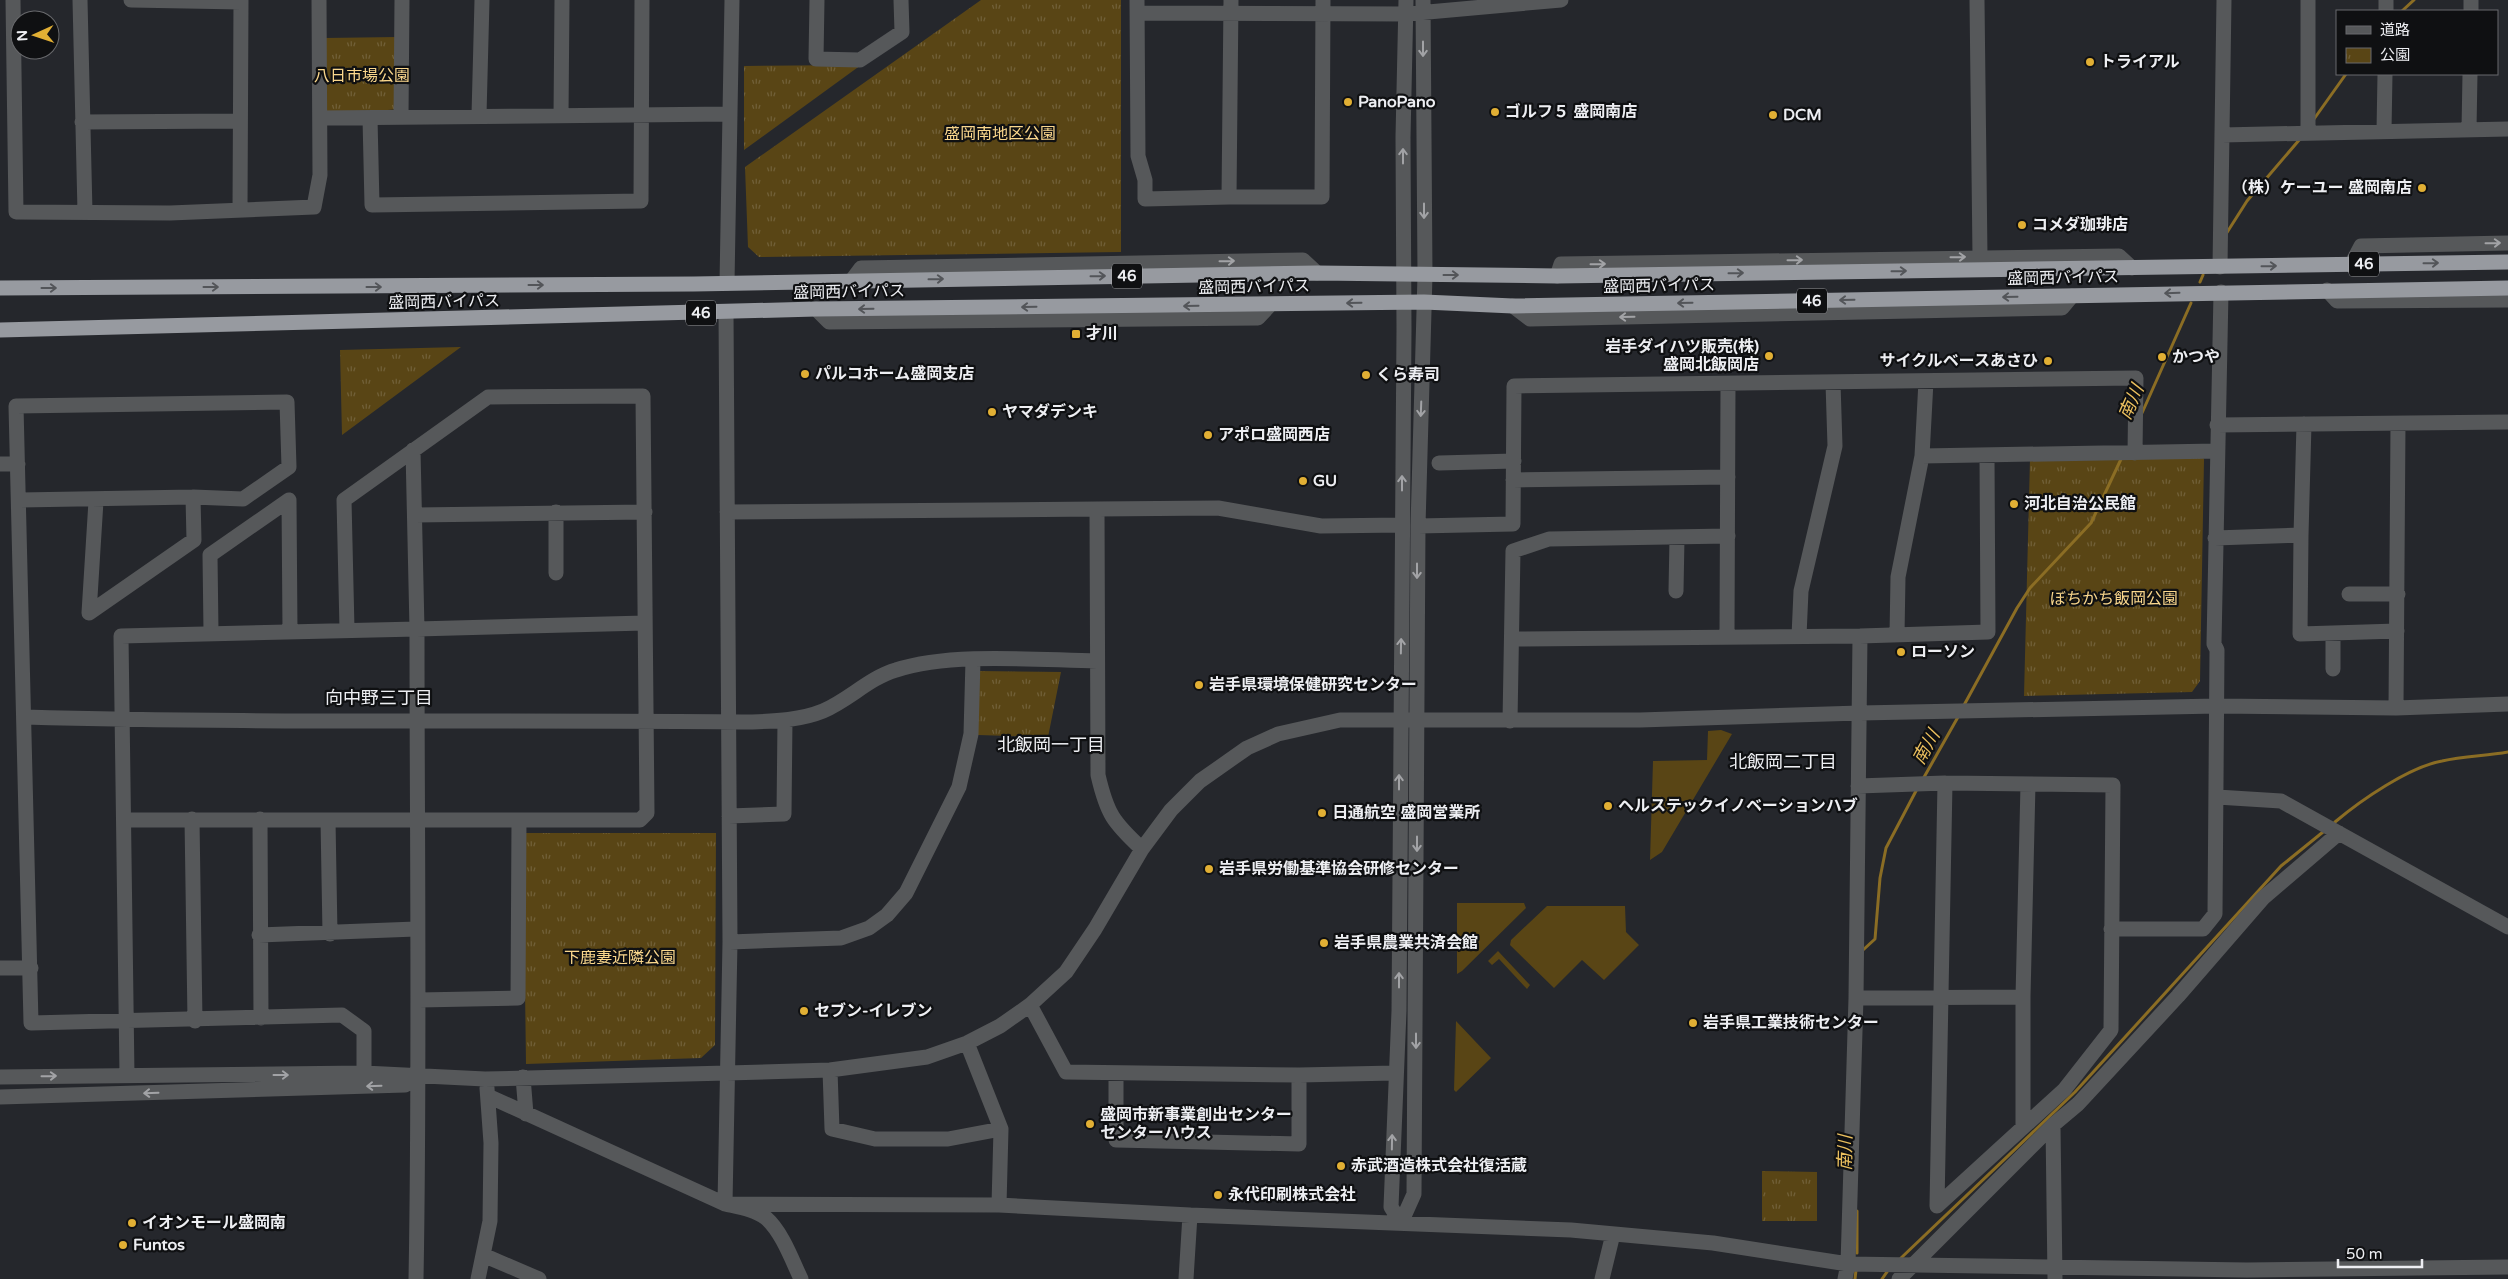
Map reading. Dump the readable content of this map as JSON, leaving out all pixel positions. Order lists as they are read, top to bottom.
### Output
{
  "streets": {
    "highway": ["46", "盛岡西バイパス"]
  },
  "districts": ["向中野三丁目", "北飯岡一丁目", "北飯岡二丁目"],
  "water": ["南川"],
  "parks": [
    "八日市場公園",
    "盛岡南地区公園",
    "ぼちかち飯岡公園",
    "下鹿妻近隣公園"
  ],
  "places": {
    "other": [
      "トライアル",
      "PanoPano",
      "ゴルフ５ 盛岡南店",
      "DCM",
      "（株）ケーユー 盛岡南店",
      "コメダ珈琲店",
      "岩手ダイハツ販売(株) 盛岡北飯岡店",
      "かつや",
      "サイクルベースあさひ",
      "パルコホーム盛岡支店",
      "くら寿司",
      "ヤマダデンキ",
      "アポロ盛岡西店",
      "GU",
      "河北自治公民館",
      "ローソン",
      "岩手県環境保健研究センター",
      "ヘルステックイノベーションハブ",
      "日通航空 盛岡営業所",
      "岩手県労働基準協会研修センター",
      "岩手県農業共済会館",
      "セブン-イレブン",
      "岩手県工業技術センター",
      "盛岡市新事業創出センター センターハウス",
      "赤武酒造株式会社復活蔵",
      "永代印刷株式会社",
      "イオンモール盛岡南",
      "Funtos"
    ],
    "transit": ["才川"]
  },
  "legend": ["道路", "公園"],
  "scale_bar": "50 m",
  "north": "left"
}
